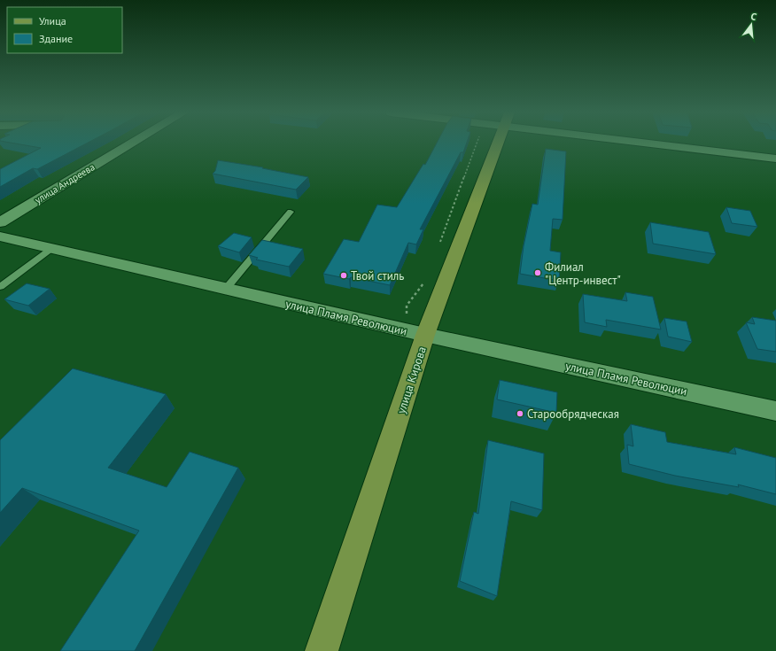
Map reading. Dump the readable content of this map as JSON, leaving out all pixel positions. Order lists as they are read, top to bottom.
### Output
{
  "streets": {
    "main road": ["улица Кирова"],
    "street": ["улица Андреева", "улица Пламя Революции"]
  },
  "crossings": [
    ["улица Пламя Революции", "улица Кирова"]
  ],
  "places": ["Филиал \"Центр-инвест\"", "Твой стиль", "Старообрядческая"],
  "legend": ["Улица", "Здание"],
  "north": "top"
}
